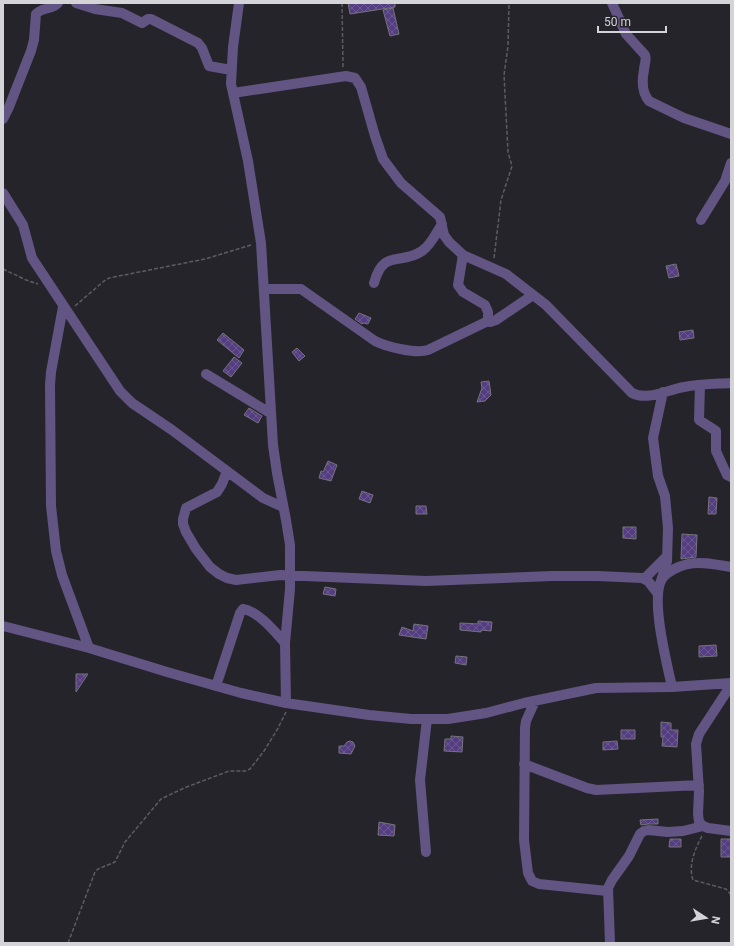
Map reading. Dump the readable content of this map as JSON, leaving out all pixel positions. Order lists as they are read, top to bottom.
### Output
{
  "scale_bar": "50 m",
  "north": "right"
}
